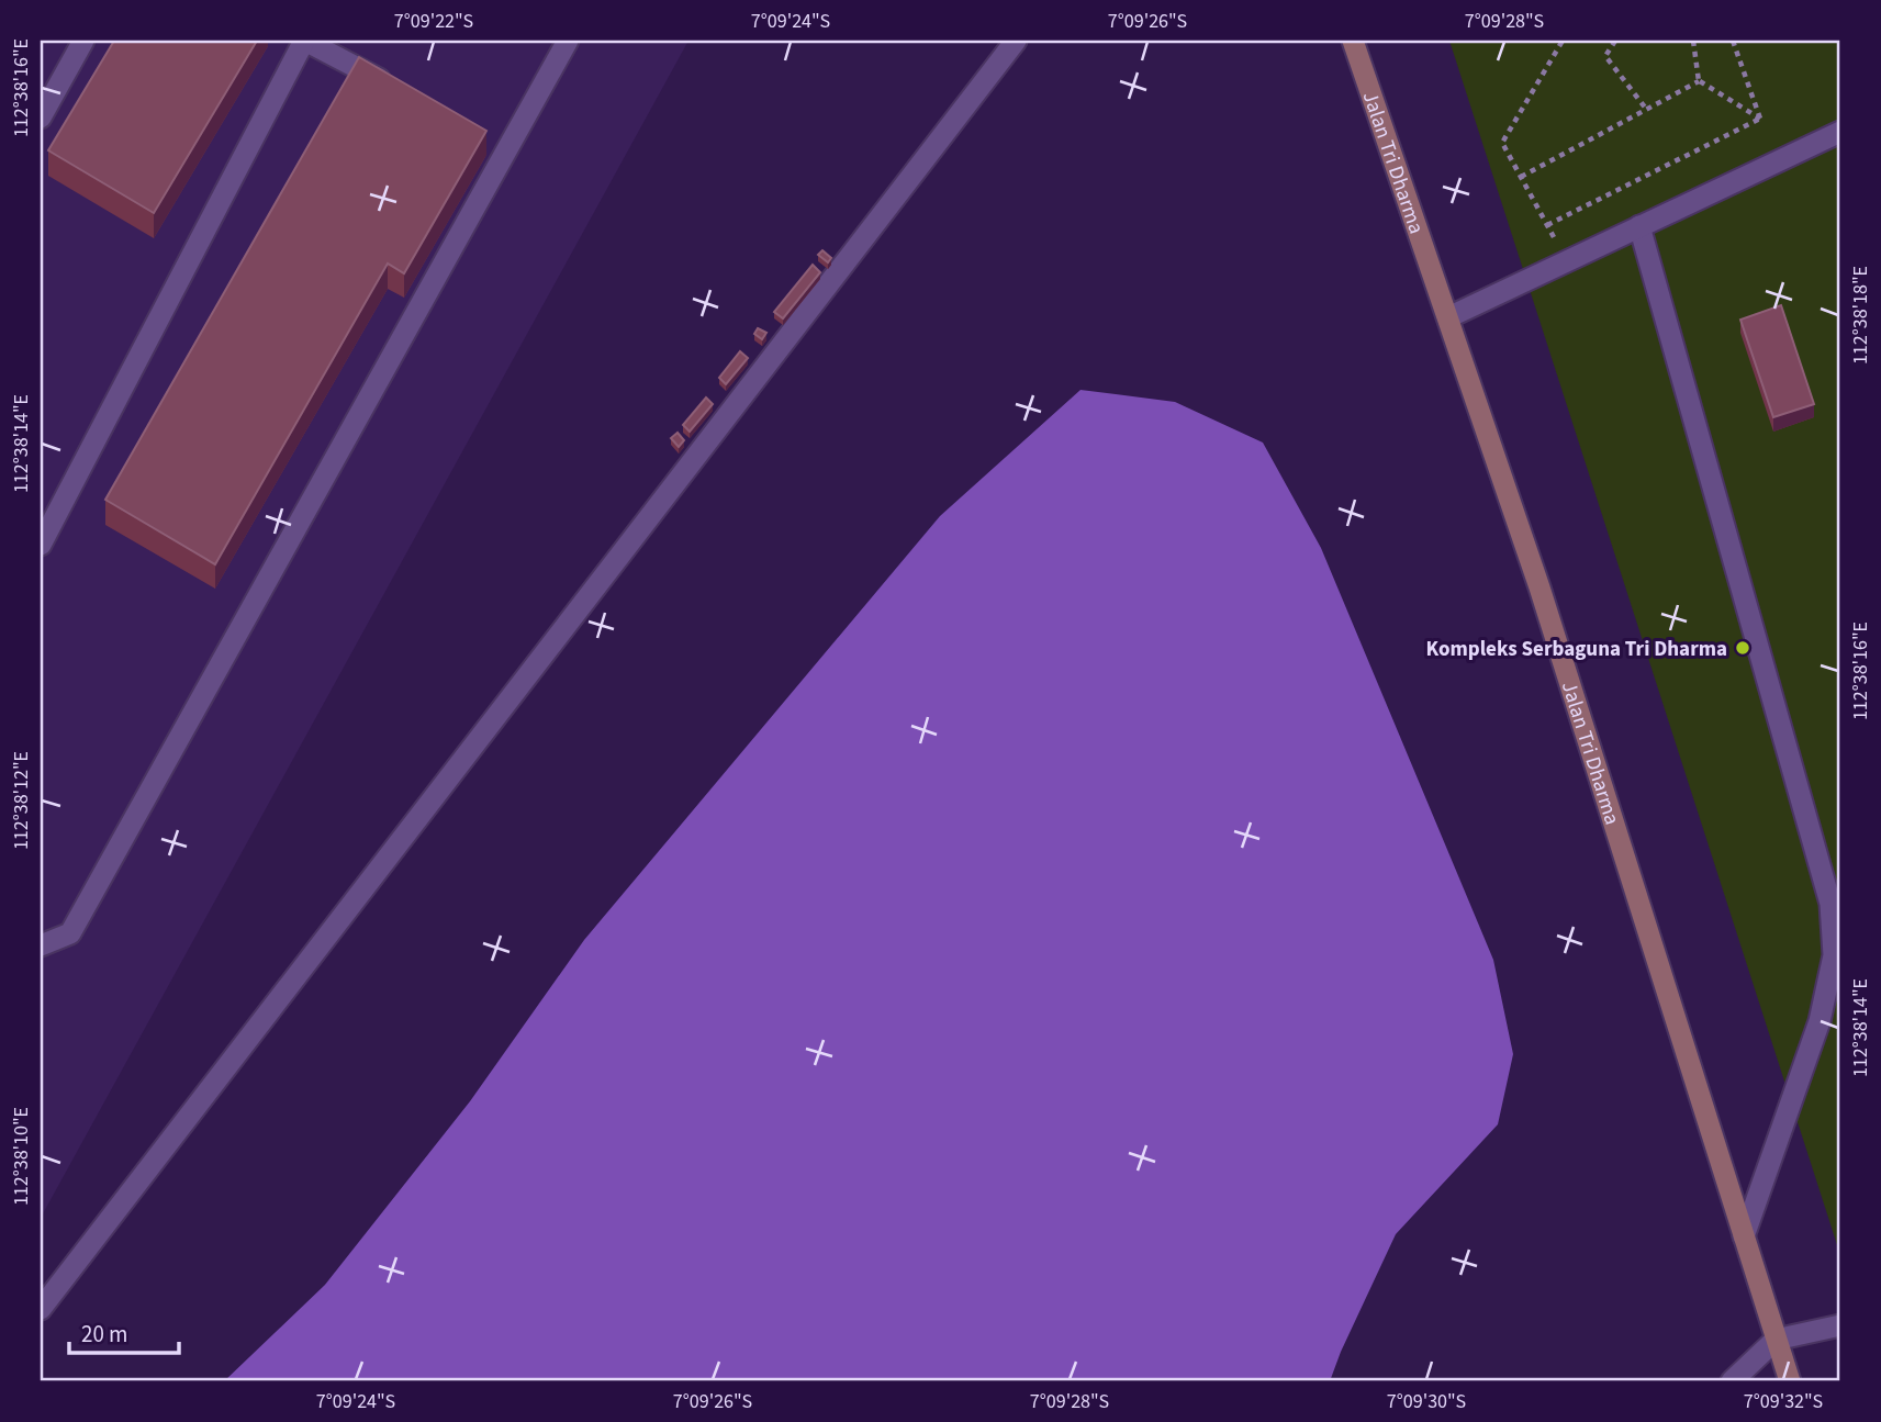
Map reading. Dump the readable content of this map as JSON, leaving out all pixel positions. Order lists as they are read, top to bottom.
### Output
{
  "streets": {
    "main road": ["Jalan Tri Dharma"]
  },
  "places": ["Kompleks Serbaguna Tri Dharma"],
  "scale_bar": "20 m",
  "coordinates": [
    "7°09'22\"S",
    "7°09'24\"S",
    "7°09'26\"S",
    "7°09'28\"S",
    "112°38'16\"E",
    "112°38'18\"E",
    "112°38'14\"E",
    "112°38'12\"E",
    "112°38'10\"E",
    "7°09'30\"S",
    "7°09'32\"S"
  ]
}
